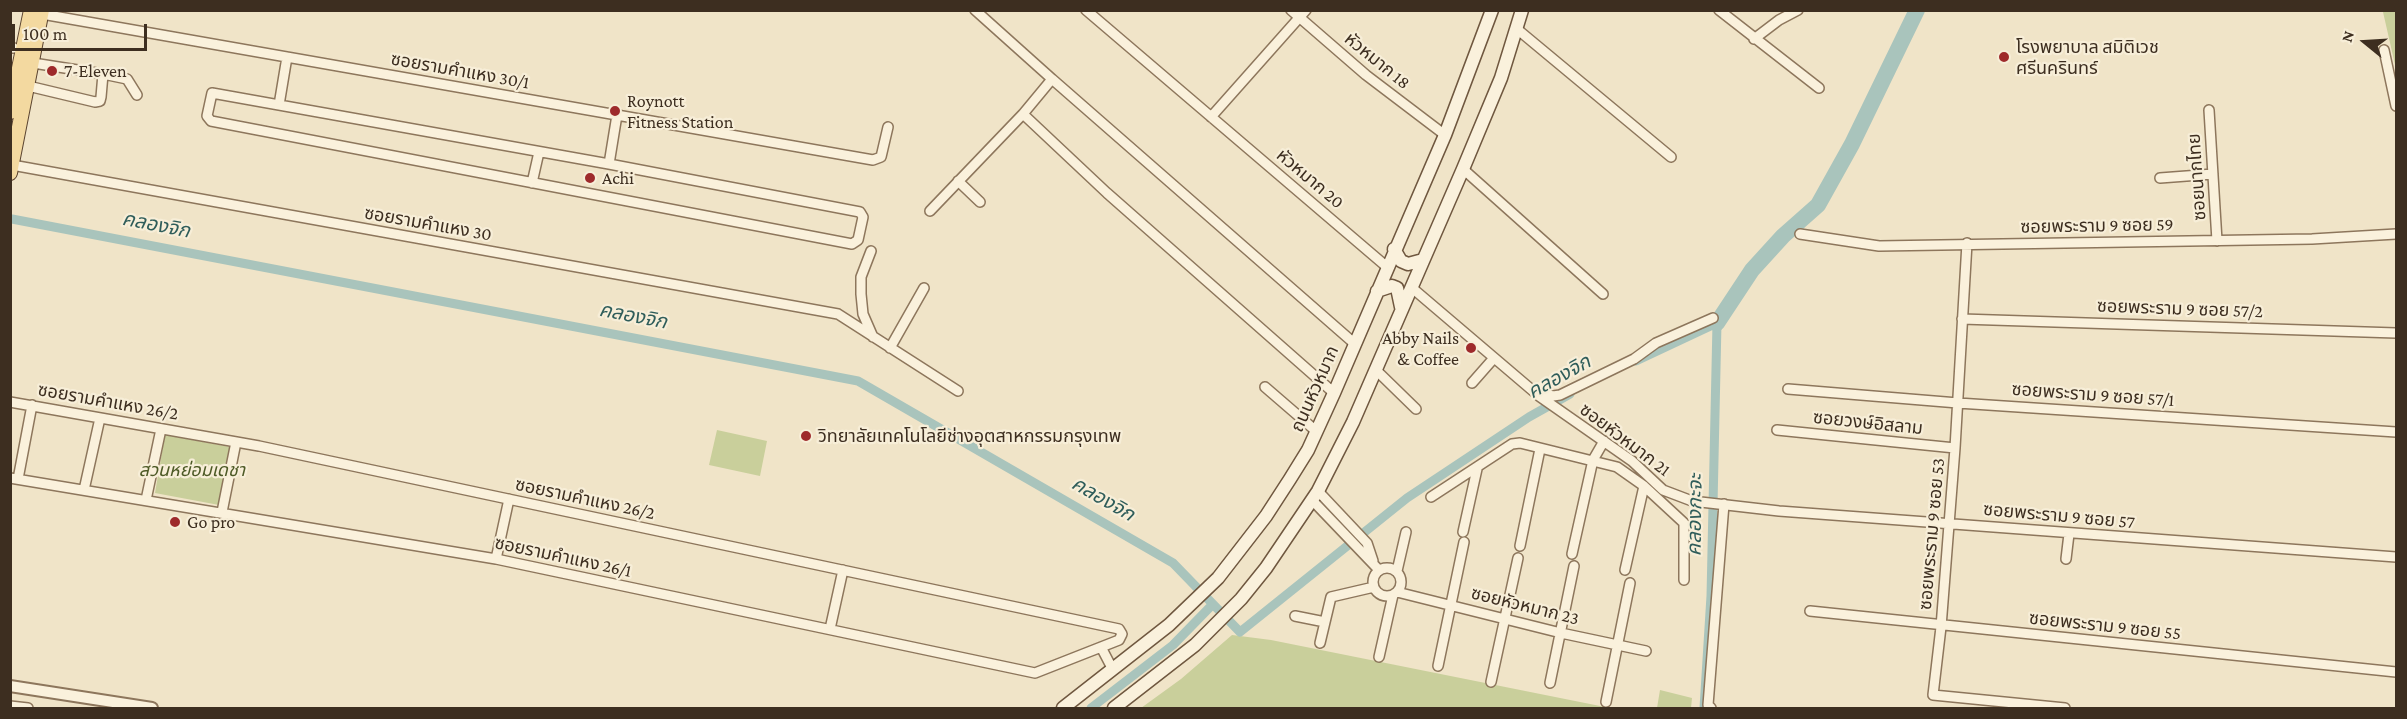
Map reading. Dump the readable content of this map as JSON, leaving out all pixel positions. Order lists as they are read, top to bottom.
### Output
{
  "streets": {
    "main road": ["ถนนหัวหมาก"],
    "street": [
      "หัวหมาก 18",
      "ซอยรามคำแหง 30/1",
      "ซอยนากไทย",
      "หัวหมาก 20",
      "ซอยรามคำแหง 30",
      "ซอยพระราม 9 ซอย 59",
      "ซอยพระราม 9 ซอย 57/2",
      "ซอยพระราม 9 ซอย 57/1",
      "ซอยรามคำแหง 26/2",
      "ซอยวงษ์อิสลาม",
      "ซอยหัวหมาก 21",
      "ซอยพระราม 9 ซอย 57",
      "ซอยพระราม 9 ซอย 53",
      "ซอยรามคำแหง 26/1",
      "ซอยหัวหมาก 23",
      "ซอยพระราม 9 ซอย 55"
    ]
  },
  "crossings": [
    ["หัวหมาก 18", "ถนนหัวหมาก"],
    ["ซอยนากไทย", "ซอยพระราม 9 ซอย 59"],
    ["หัวหมาก 20", "ถนนหัวหมาก"],
    ["ซอยพระราม 9 ซอย 59", "ซอยพระราม 9 ซอย 53"],
    ["ซอยพระราม 9 ซอย 57/2", "ซอยพระราม 9 ซอย 53"],
    ["ซอยพระราม 9 ซอย 57/1", "ซอยพระราม 9 ซอย 53"],
    ["ซอยรามคำแหง 26/2", "ซอยรามคำแหง 26/1"],
    ["ซอยวงษ์อิสลาม", "ซอยพระราม 9 ซอย 53"],
    ["ซอยหัวหมาก 21", "ซอยพระราม 9 ซอย 57"],
    ["ซอยพระราม 9 ซอย 57", "ซอยพระราม 9 ซอย 53"],
    ["ซอยพระราม 9 ซอย 53", "ซอยพระราม 9 ซอย 55"]
  ],
  "water": ["คลองจิก", "คลองกะจะ"],
  "parks": ["สวนหย่อมเดชา"],
  "places": [
    "โรงพยาบาล สมิติเวช ศรีนครินทร์",
    "7-Eleven",
    "Roynott Fitness Station",
    "Achi",
    "Abby Nails & Coffee",
    "วิทยาลัยเทคโนโลยีช่างอุตสาหกรรมกรุงเทพ",
    "Go pro"
  ],
  "scale_bar": "100 m",
  "north": "left"
}
